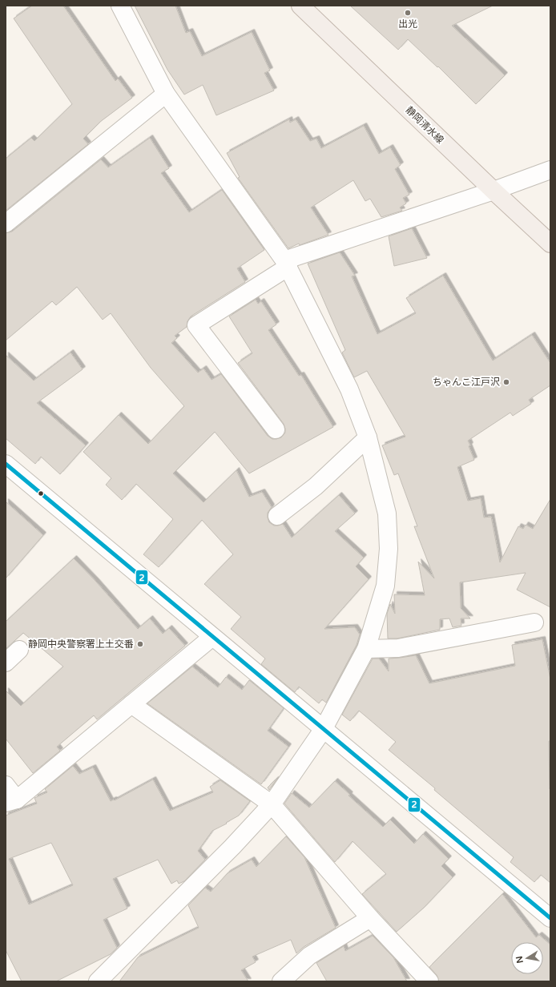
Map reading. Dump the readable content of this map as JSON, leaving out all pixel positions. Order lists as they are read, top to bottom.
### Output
{
  "streets": {
    "main road": ["静岡清水線"]
  },
  "places": ["出光", "ちゃんこ江戸沢", "静岡中央警察署上土交番"],
  "lines": ["transit line 2"],
  "north": "left"
}
